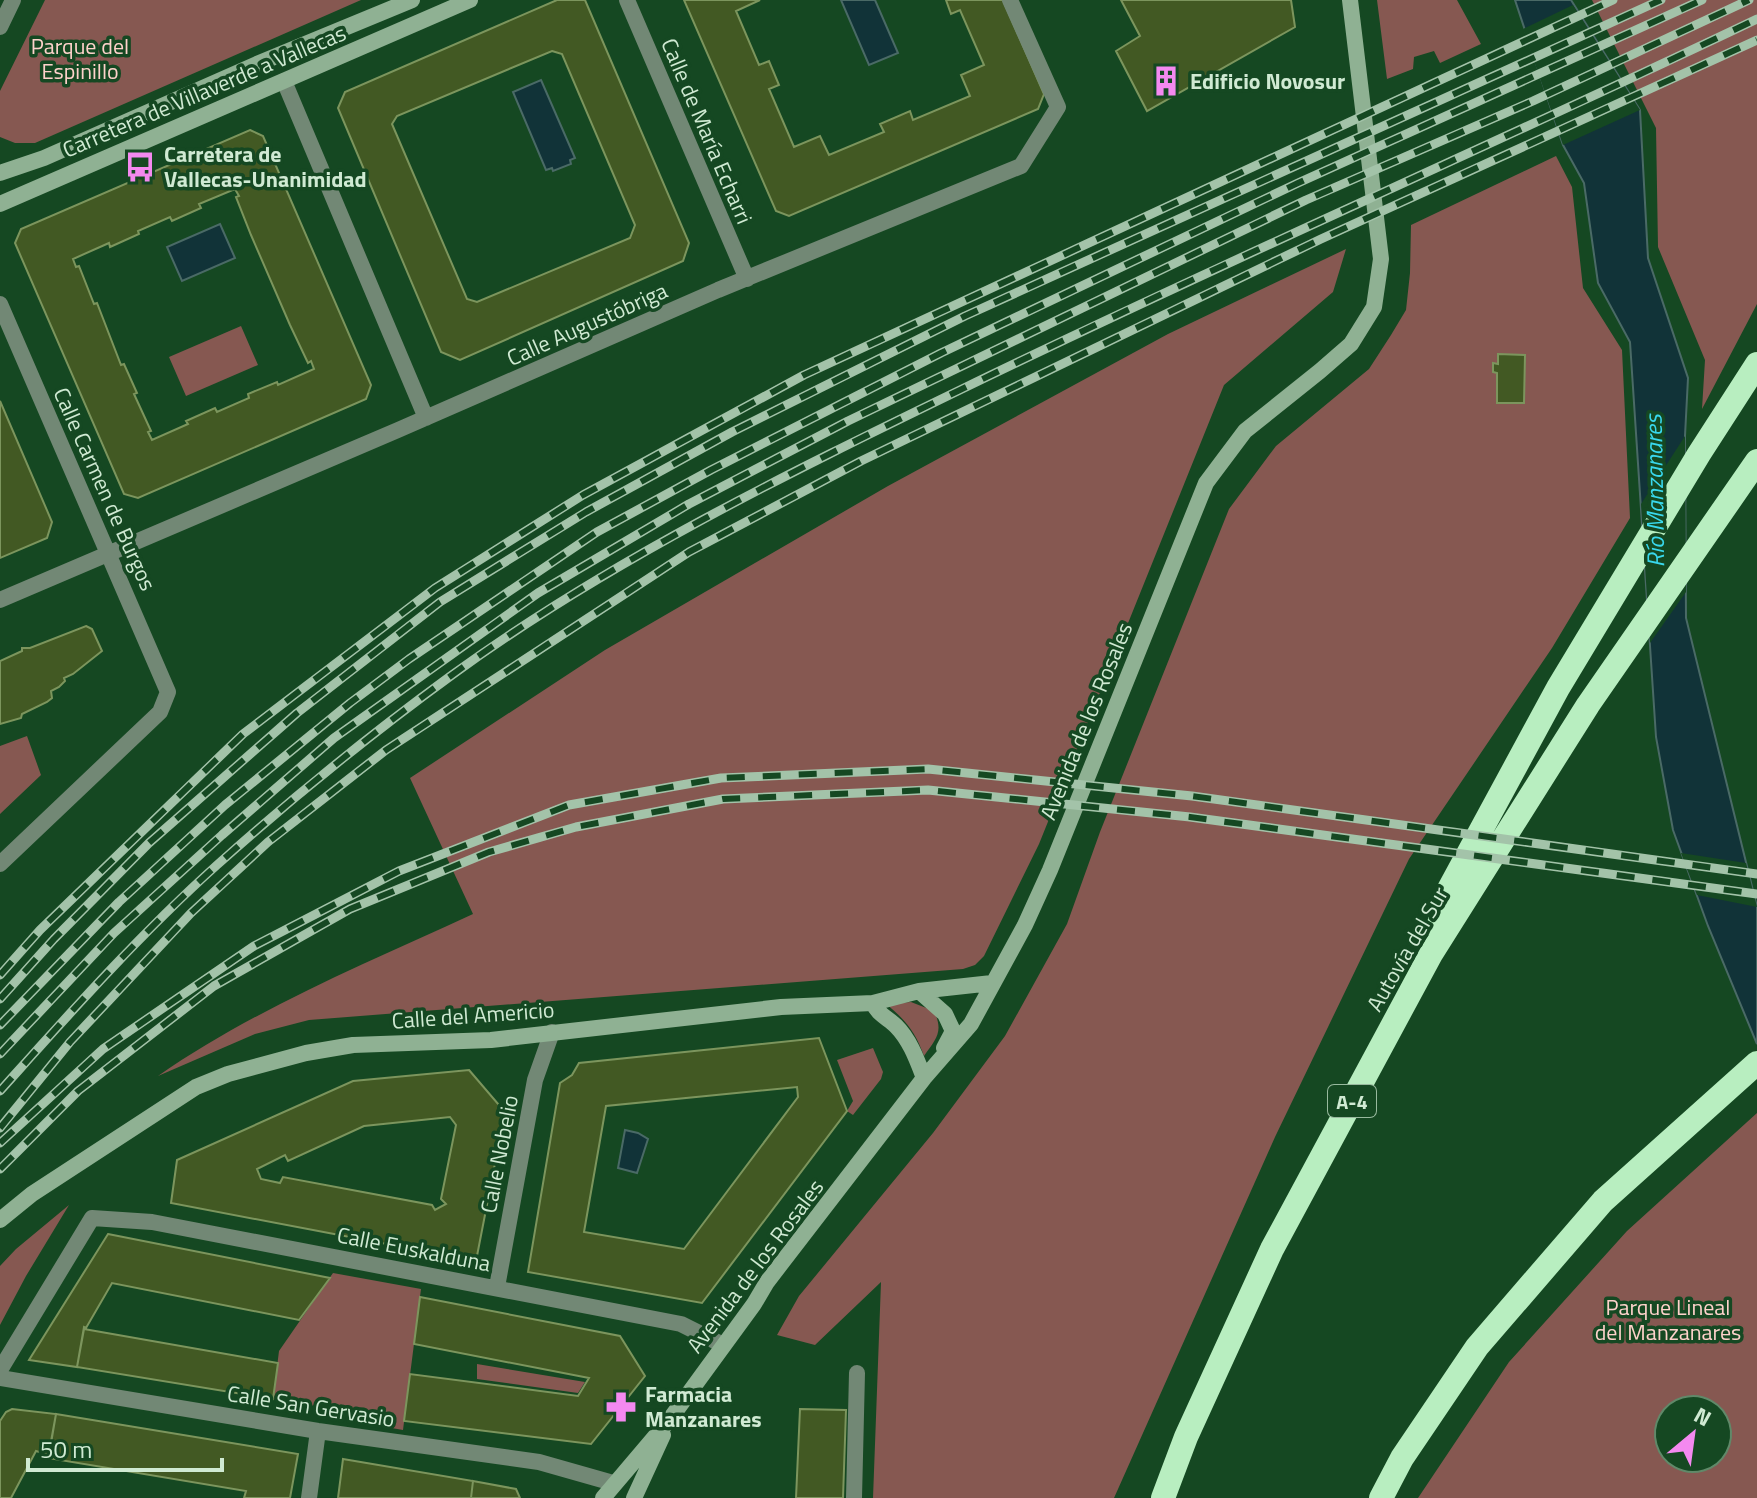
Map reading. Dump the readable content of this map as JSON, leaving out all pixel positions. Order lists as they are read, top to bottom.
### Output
{
  "streets": {
    "highway": ["Autovía del Sur", "A-4"],
    "street": [
      "Carretera de Villaverde a Vallecas",
      "Calle de María Echarri",
      "Calle Augustóbriga",
      "Calle Carmen de Burgos",
      "Avenida de los Rosales",
      "Calle del Americio",
      "Calle Nobelio",
      "Calle Euskalduna",
      "Calle San Gervasio"
    ]
  },
  "crossings": [
    ["Calle de María Echarri", "Calle Augustóbriga"],
    ["Calle Augustóbriga", "Calle Carmen de Burgos"],
    ["Avenida de los Rosales", "Calle del Americio"],
    ["Avenida de los Rosales", "Calle Euskalduna"],
    ["Avenida de los Rosales", "Calle San Gervasio"],
    ["Calle del Americio", "Calle Nobelio"],
    ["Calle Nobelio", "Calle Euskalduna"]
  ],
  "water": ["Río Manzanares"],
  "parks": ["Parque del Espinillo", "Parque Lineal del Manzanares"],
  "places": {
    "building": ["Edificio Novosur"],
    "bus stop": ["Carretera de Vallecas-Unanimidad"],
    "pharmacy": ["Farmacia Manzanares"]
  },
  "scale_bar": "50 m",
  "north": "top right"
}
